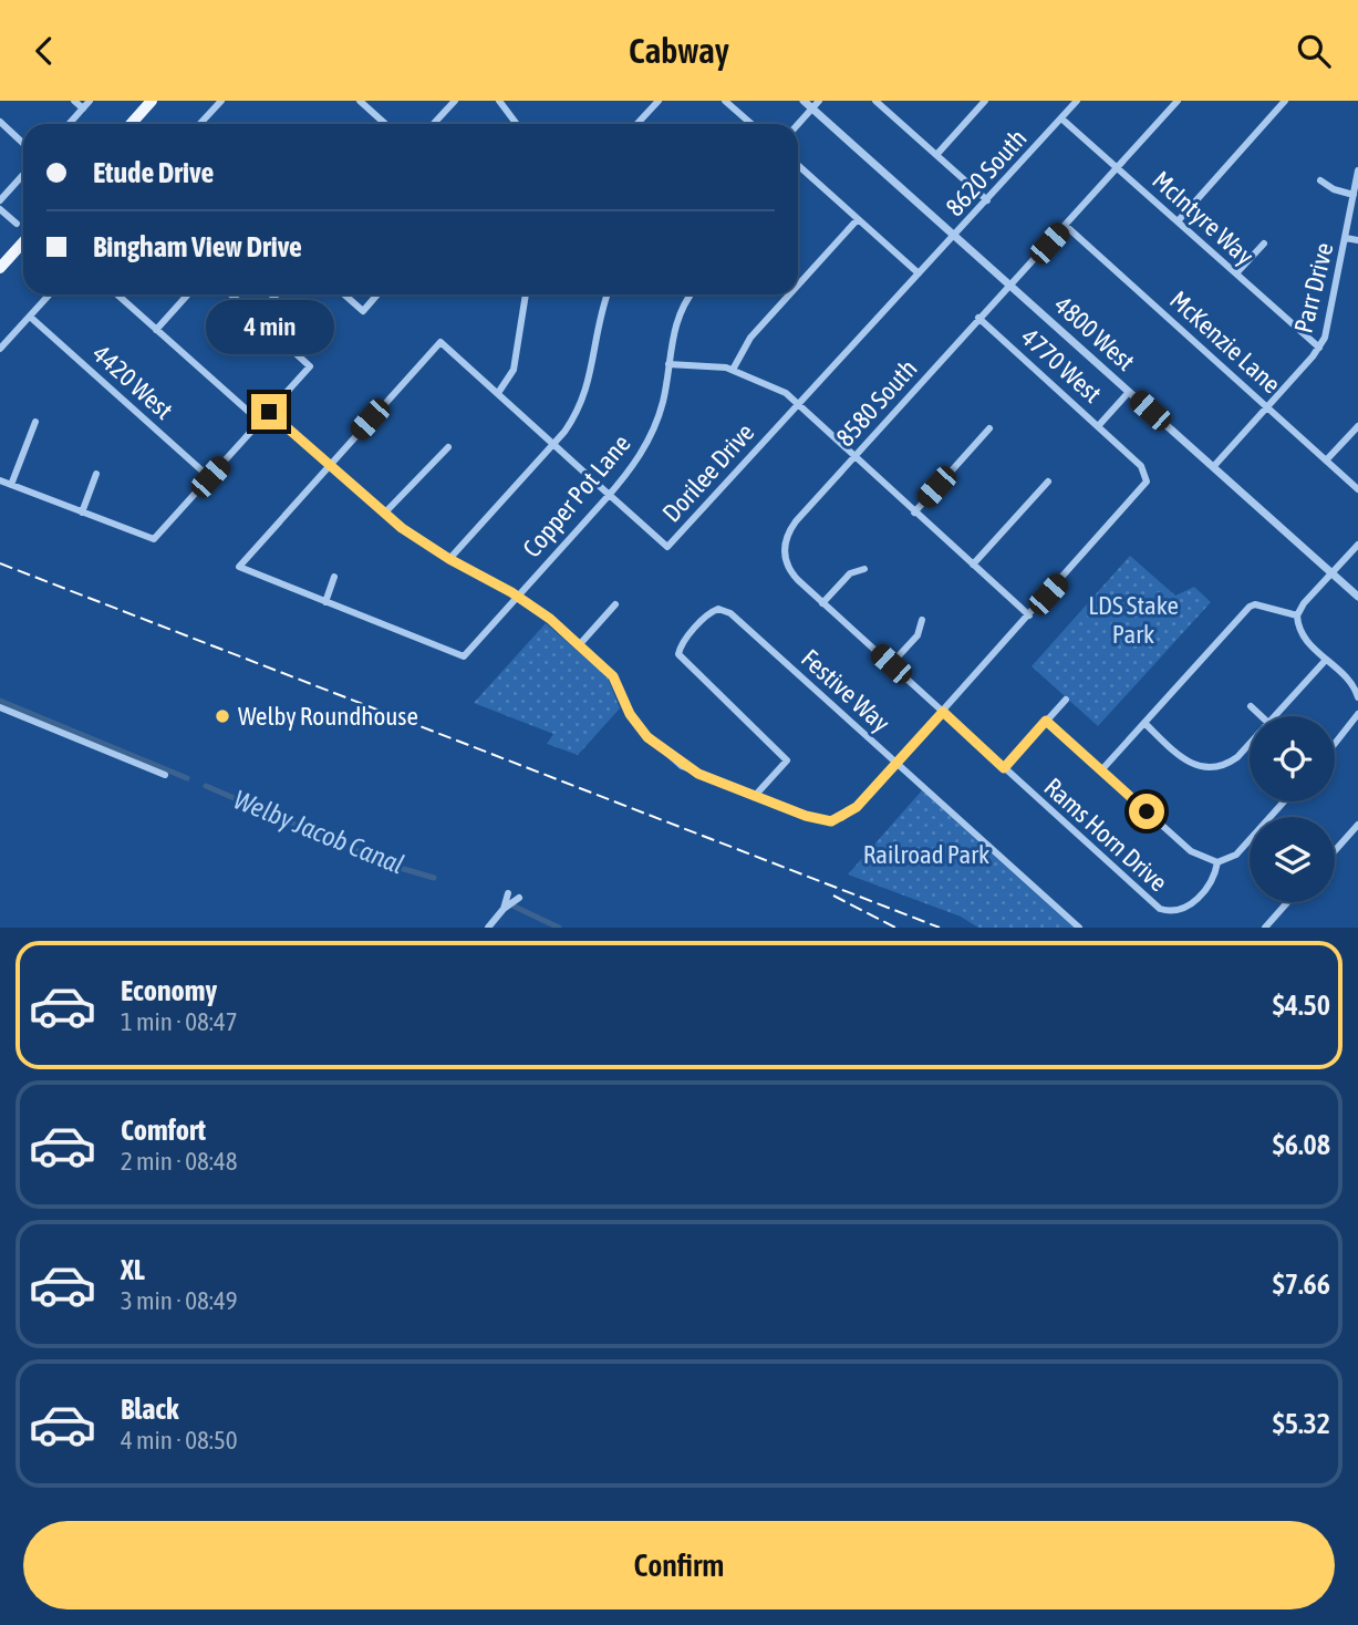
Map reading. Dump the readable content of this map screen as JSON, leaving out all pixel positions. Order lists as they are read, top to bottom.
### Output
{
  "streets": {
    "street": [
      "8620 South",
      "McIntyre Way",
      "Parr Drive",
      "4800 West",
      "McKenzie Lane",
      "4770 West",
      "4420 West",
      "8580 South",
      "Dorilee Drive",
      "Copper Pot Lane",
      "Festive Way",
      "Rams Horn Drive"
    ]
  },
  "crossings": [
    ["8620 South", "McIntyre Way"],
    ["8620 South", "4800 West"],
    ["8620 South", "Dorilee Drive"],
    ["McIntyre Way", "Parr Drive"],
    ["McIntyre Way", "8580 South"],
    ["Parr Drive", "4800 West"],
    ["Parr Drive", "McKenzie Lane"],
    ["4800 West", "8580 South"],
    ["4800 West", "Dorilee Drive"],
    ["McKenzie Lane", "8580 South"],
    ["4770 West", "8580 South"],
    ["8580 South", "Rams Horn Drive"],
    ["Dorilee Drive", "Copper Pot Lane"]
  ],
  "water": ["Welby Jacob Canal"],
  "parks": ["LDS Stake Park", "Railroad Park"],
  "places": ["Welby Roundhouse"],
  "page": {
    "header": "Cabway",
    "banner": ["Etude Drive", "Bingham View Drive"],
    "bubble": "4 min",
    "list": [
      {
        "name": "Economy",
        "note": "1 min · 08:47",
        "value": "$4.50"
      },
      {
        "name": "Comfort",
        "note": "2 min · 08:48",
        "value": "$6.08"
      },
      {
        "name": "XL",
        "note": "3 min · 08:49",
        "value": "$7.66"
      },
      {
        "name": "Black",
        "note": "4 min · 08:50",
        "value": "$5.32"
      }
    ],
    "buttons": "Confirm"
  }
}
